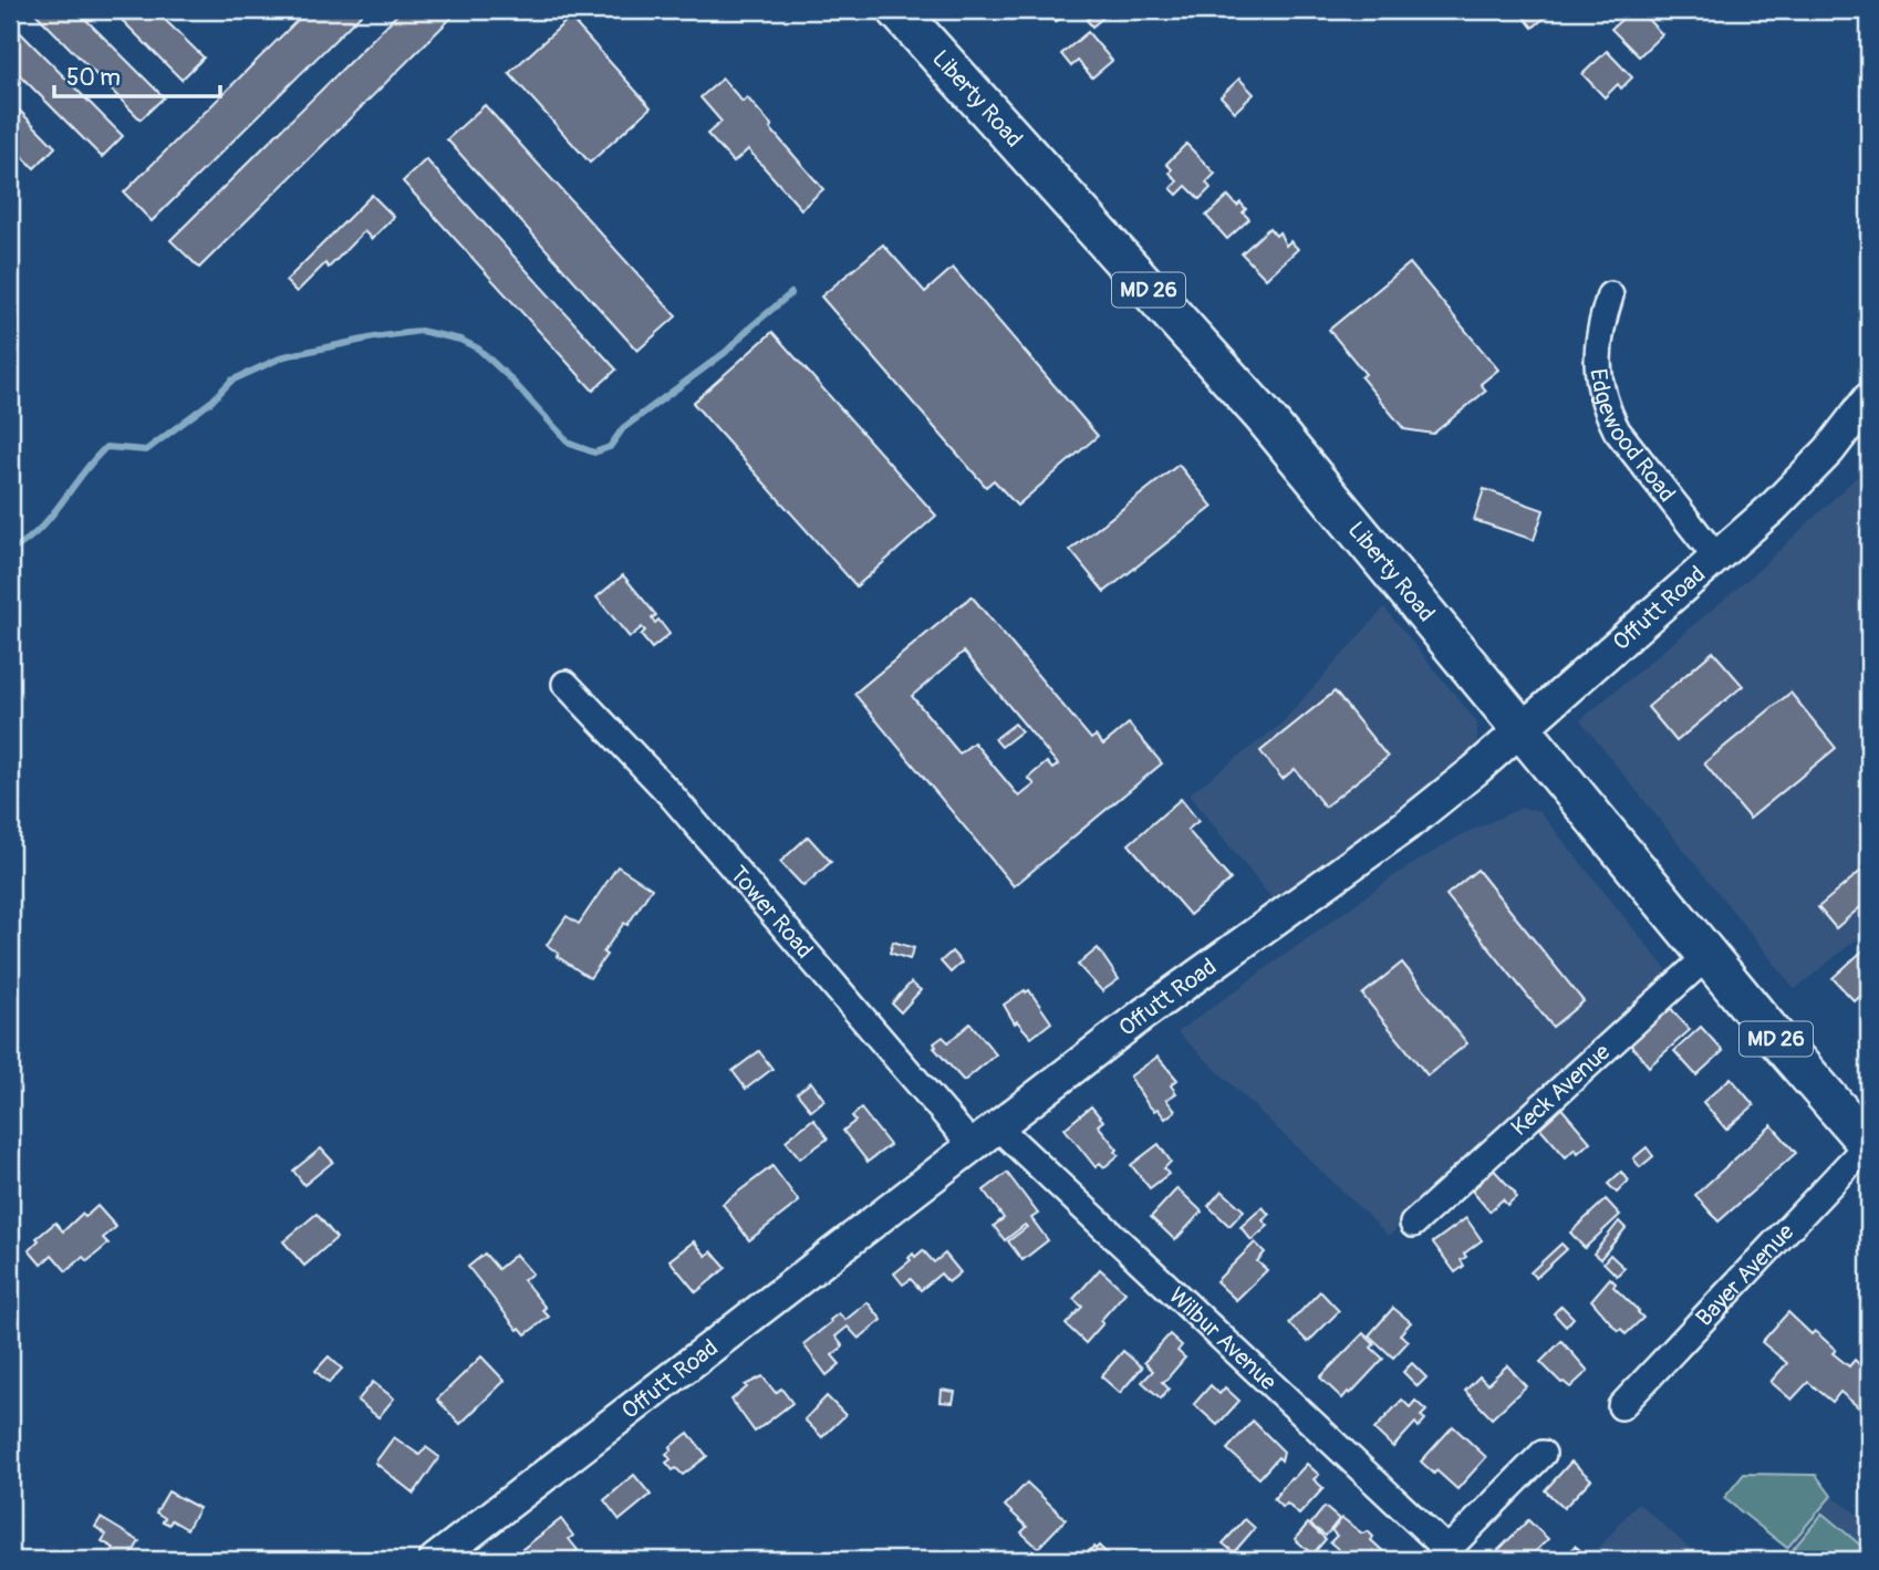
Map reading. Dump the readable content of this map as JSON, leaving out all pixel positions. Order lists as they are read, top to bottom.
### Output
{
  "streets": {
    "main road": ["Liberty Road", "MD 26"],
    "street": [
      "Edgewood Road",
      "Offutt Road",
      "Tower Road",
      "Keck Avenue",
      "Bayer Avenue",
      "Wilbur Avenue"
    ]
  },
  "crossings": [
    ["Liberty Road", "Offutt Road"],
    ["Liberty Road", "Keck Avenue"],
    ["Liberty Road", "Bayer Avenue"],
    ["Edgewood Road", "Offutt Road"],
    ["Offutt Road", "Tower Road"],
    ["Offutt Road", "Wilbur Avenue"]
  ],
  "scale_bar": "50 m"
}
